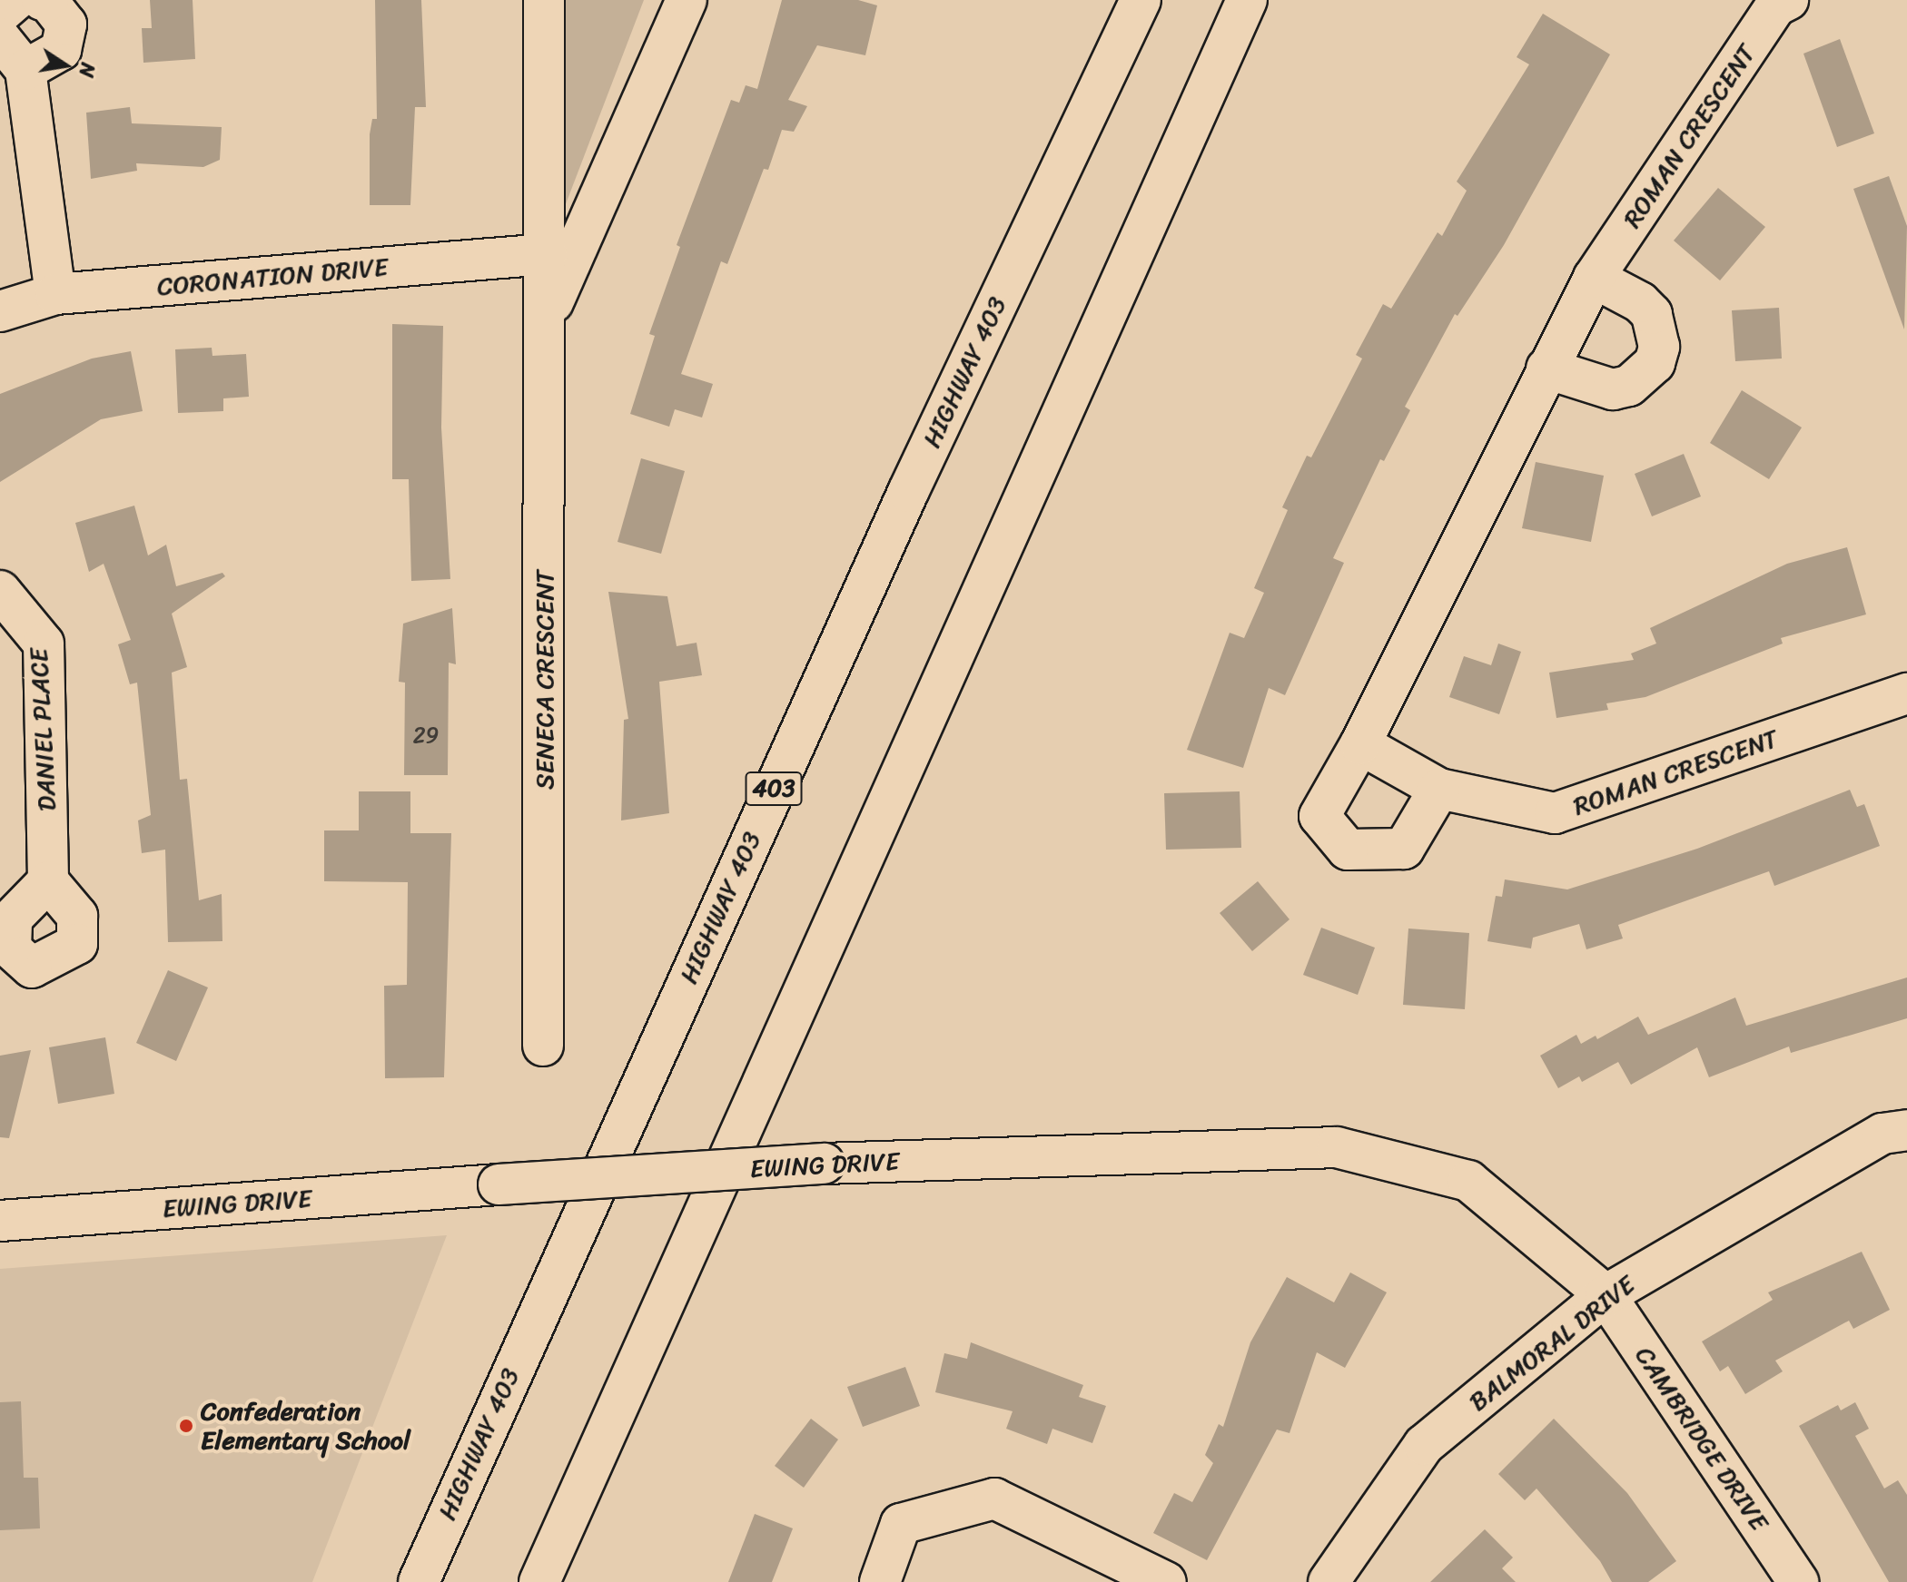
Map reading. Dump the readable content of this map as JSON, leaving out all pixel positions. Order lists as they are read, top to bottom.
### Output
{
  "streets": {
    "main road": [
      "ROMAN CRESCENT",
      "CORONATION DRIVE",
      "HIGHWAY 403",
      "SENECA CRESCENT",
      "DANIEL PLACE",
      "403",
      "EWING DRIVE",
      "BALMORAL DRIVE",
      "CAMBRIDGE DRIVE"
    ]
  },
  "crossings": [
    ["CORONATION DRIVE", "SENECA CRESCENT"],
    ["EWING DRIVE", "BALMORAL DRIVE"],
    ["EWING DRIVE", "CAMBRIDGE DRIVE"],
    ["BALMORAL DRIVE", "CAMBRIDGE DRIVE"]
  ],
  "places": ["Confederation Elementary School"],
  "house_numbers": ["29"],
  "north": "right"
}
